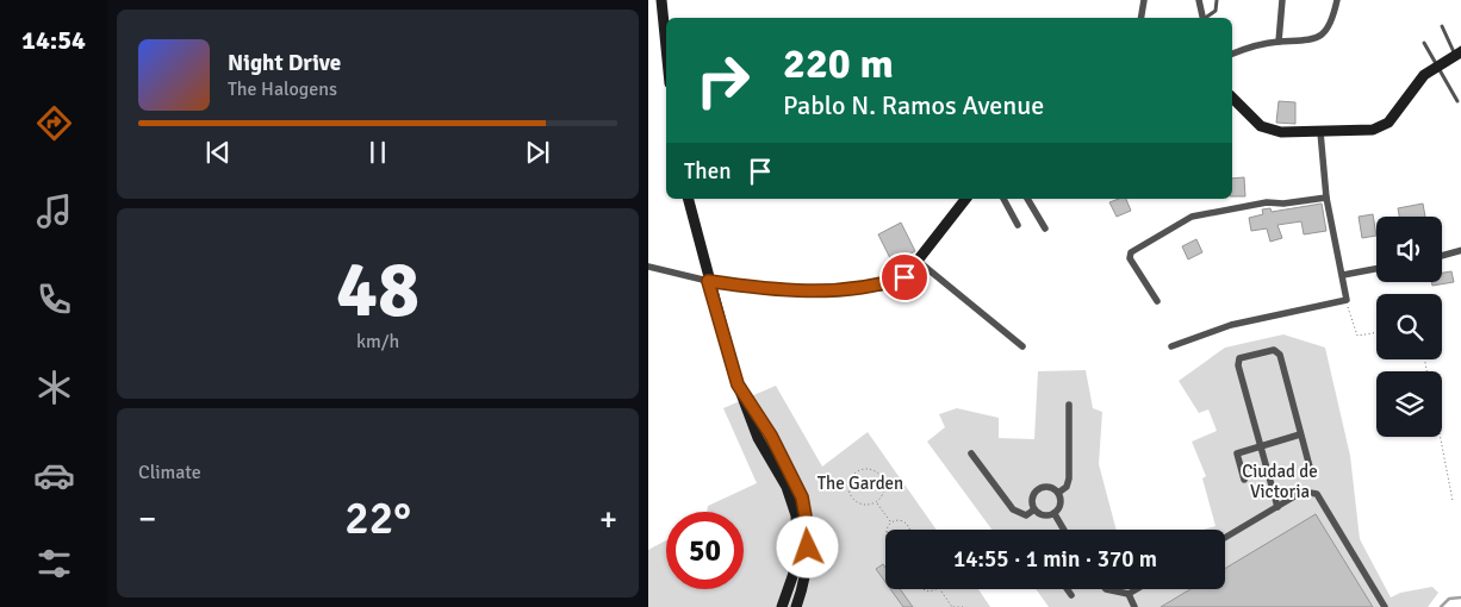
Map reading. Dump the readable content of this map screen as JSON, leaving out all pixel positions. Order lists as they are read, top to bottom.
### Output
{
  "parks": ["Ciudad de Victoria", "The Garden"],
  "page": {
    "tabs": "14:54",
    "turn": ["220 m", "Pablo N. Ramos Avenue"],
    "song": ["Night Drive", "The Halogens"],
    "then": "Then",
    "tile": [
      ["48", "km/h"],
      "Climate"
    ],
    "heat": ["−", "22°", "+"],
    "limit": "50",
    "trip": "14:55 · 1 min · 370 m"
  }
}
